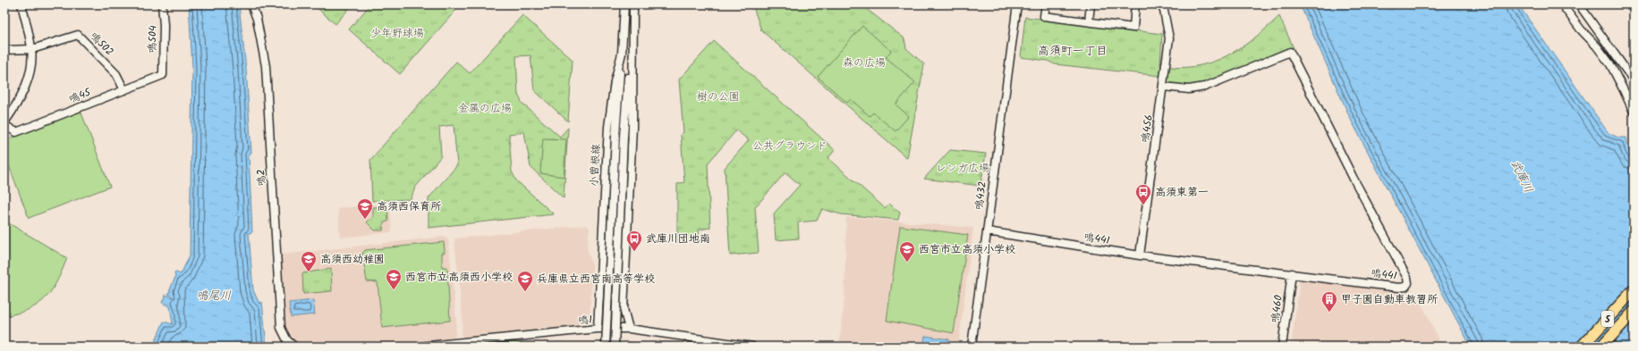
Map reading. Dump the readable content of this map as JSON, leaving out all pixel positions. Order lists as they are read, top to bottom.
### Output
{
  "streets": {
    "highway": ["5"],
    "street": [
      "鳴504",
      "鳴502",
      "鳴45",
      "鳴456",
      "小曽根線",
      "鳴2",
      "鳴432",
      "鳴441",
      "鳴460",
      "鳴1"
    ]
  },
  "crossings": [
    ["鳴504", "鳴45"],
    ["鳴502", "鳴45"],
    ["鳴456", "鳴441"],
    ["小曽根線", "鳴1"],
    ["鳴432", "鳴441"],
    ["鳴441", "鳴460"]
  ],
  "districts": ["高須町一丁目"],
  "water": ["武庫川", "鳴尾川"],
  "parks": [
    "少年野球場",
    "森の広場",
    "樹の公園",
    "金属の広場",
    "公共グラウンド",
    "レンガ広場"
  ],
  "places": {
    "bus stop": ["高須東第一", "武庫川団地南"],
    "school or university": [
      "高須西保育所",
      "西宮市立高須小学校",
      "高須西幼稚園",
      "西宮市立高須西小学校",
      "兵庫県立西宮南高等学校"
    ],
    "building": ["甲子園自動車教習所"]
  }
}
